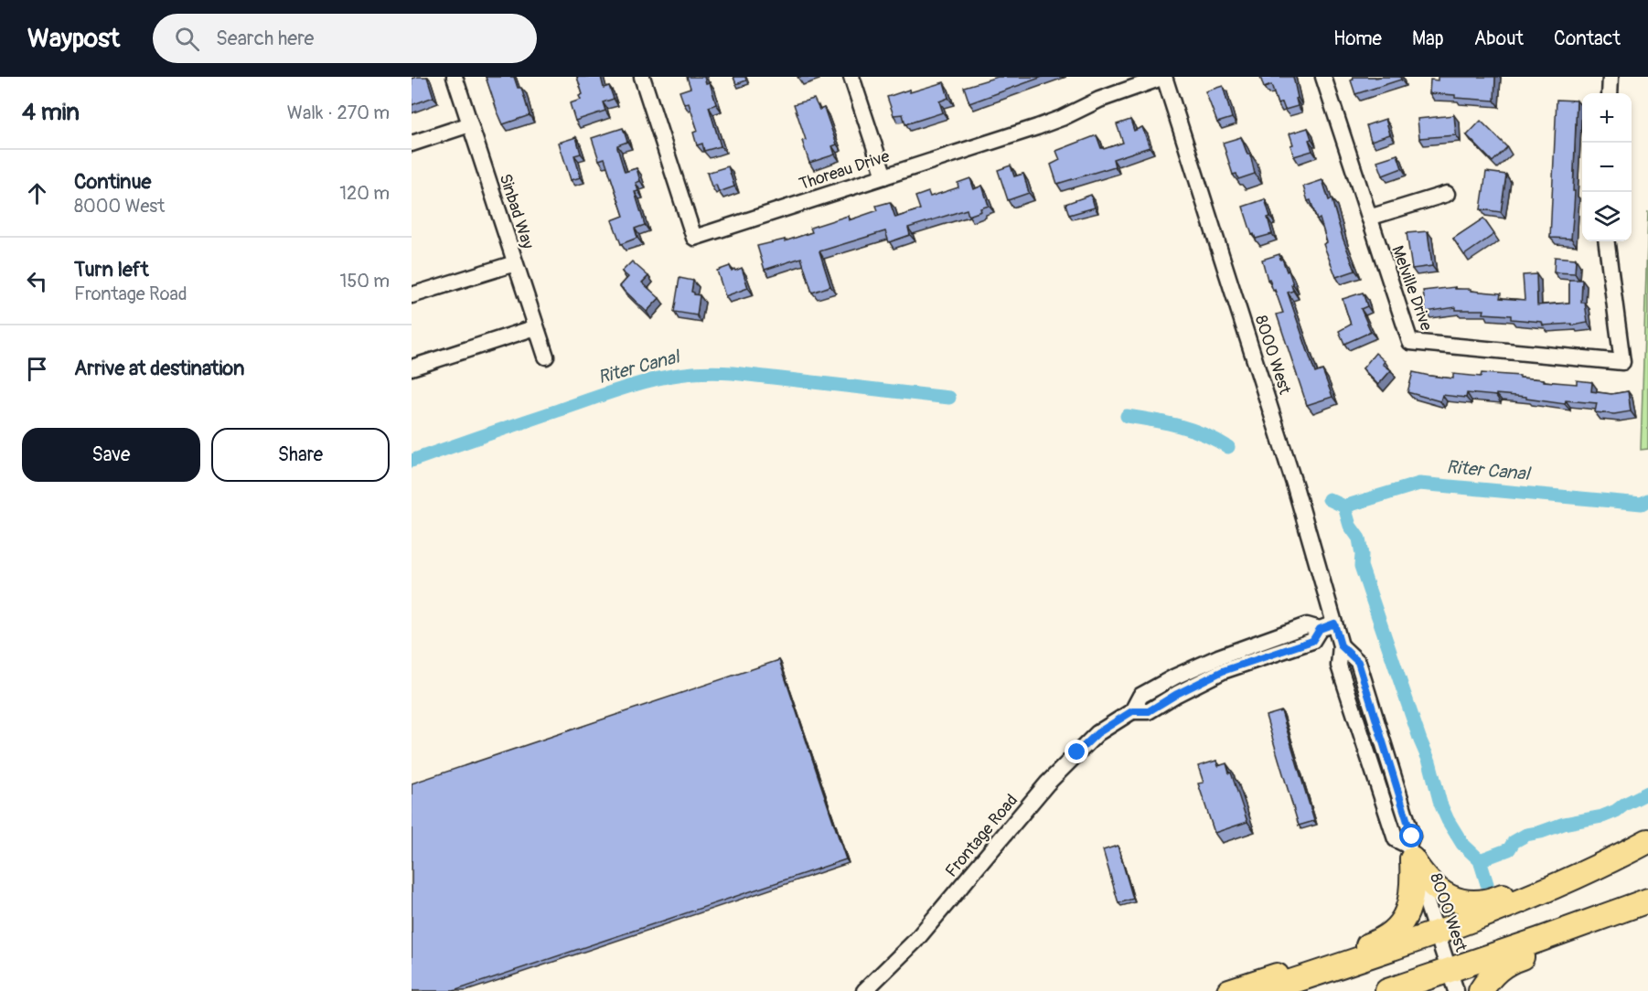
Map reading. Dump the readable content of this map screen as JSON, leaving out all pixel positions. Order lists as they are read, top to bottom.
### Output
{
  "streets": {
    "street": [
      "Thoreau Drive",
      "Sinbad Way",
      "Melville Drive",
      "8000 West",
      "Frontage Road"
    ]
  },
  "crossings": [
    ["Thoreau Drive", "8000 West"],
    ["8000 West", "Frontage Road"]
  ],
  "water": ["Riter Canal"],
  "page": {
    "header": "Waypost",
    "search": "Search here",
    "nav": [
      "Home",
      "Map",
      "About",
      "Contact"
    ],
    "heading": ["4 min", "Walk · 270 m"],
    "map_buttons": ["+", "−"],
    "list": [
      ["Continue", "8000 West", "120 m"],
      ["Turn left", "Frontage Road", "150 m"],
      "Arrive at destination"
    ],
    "buttons": ["Save", "Share"]
  }
}
